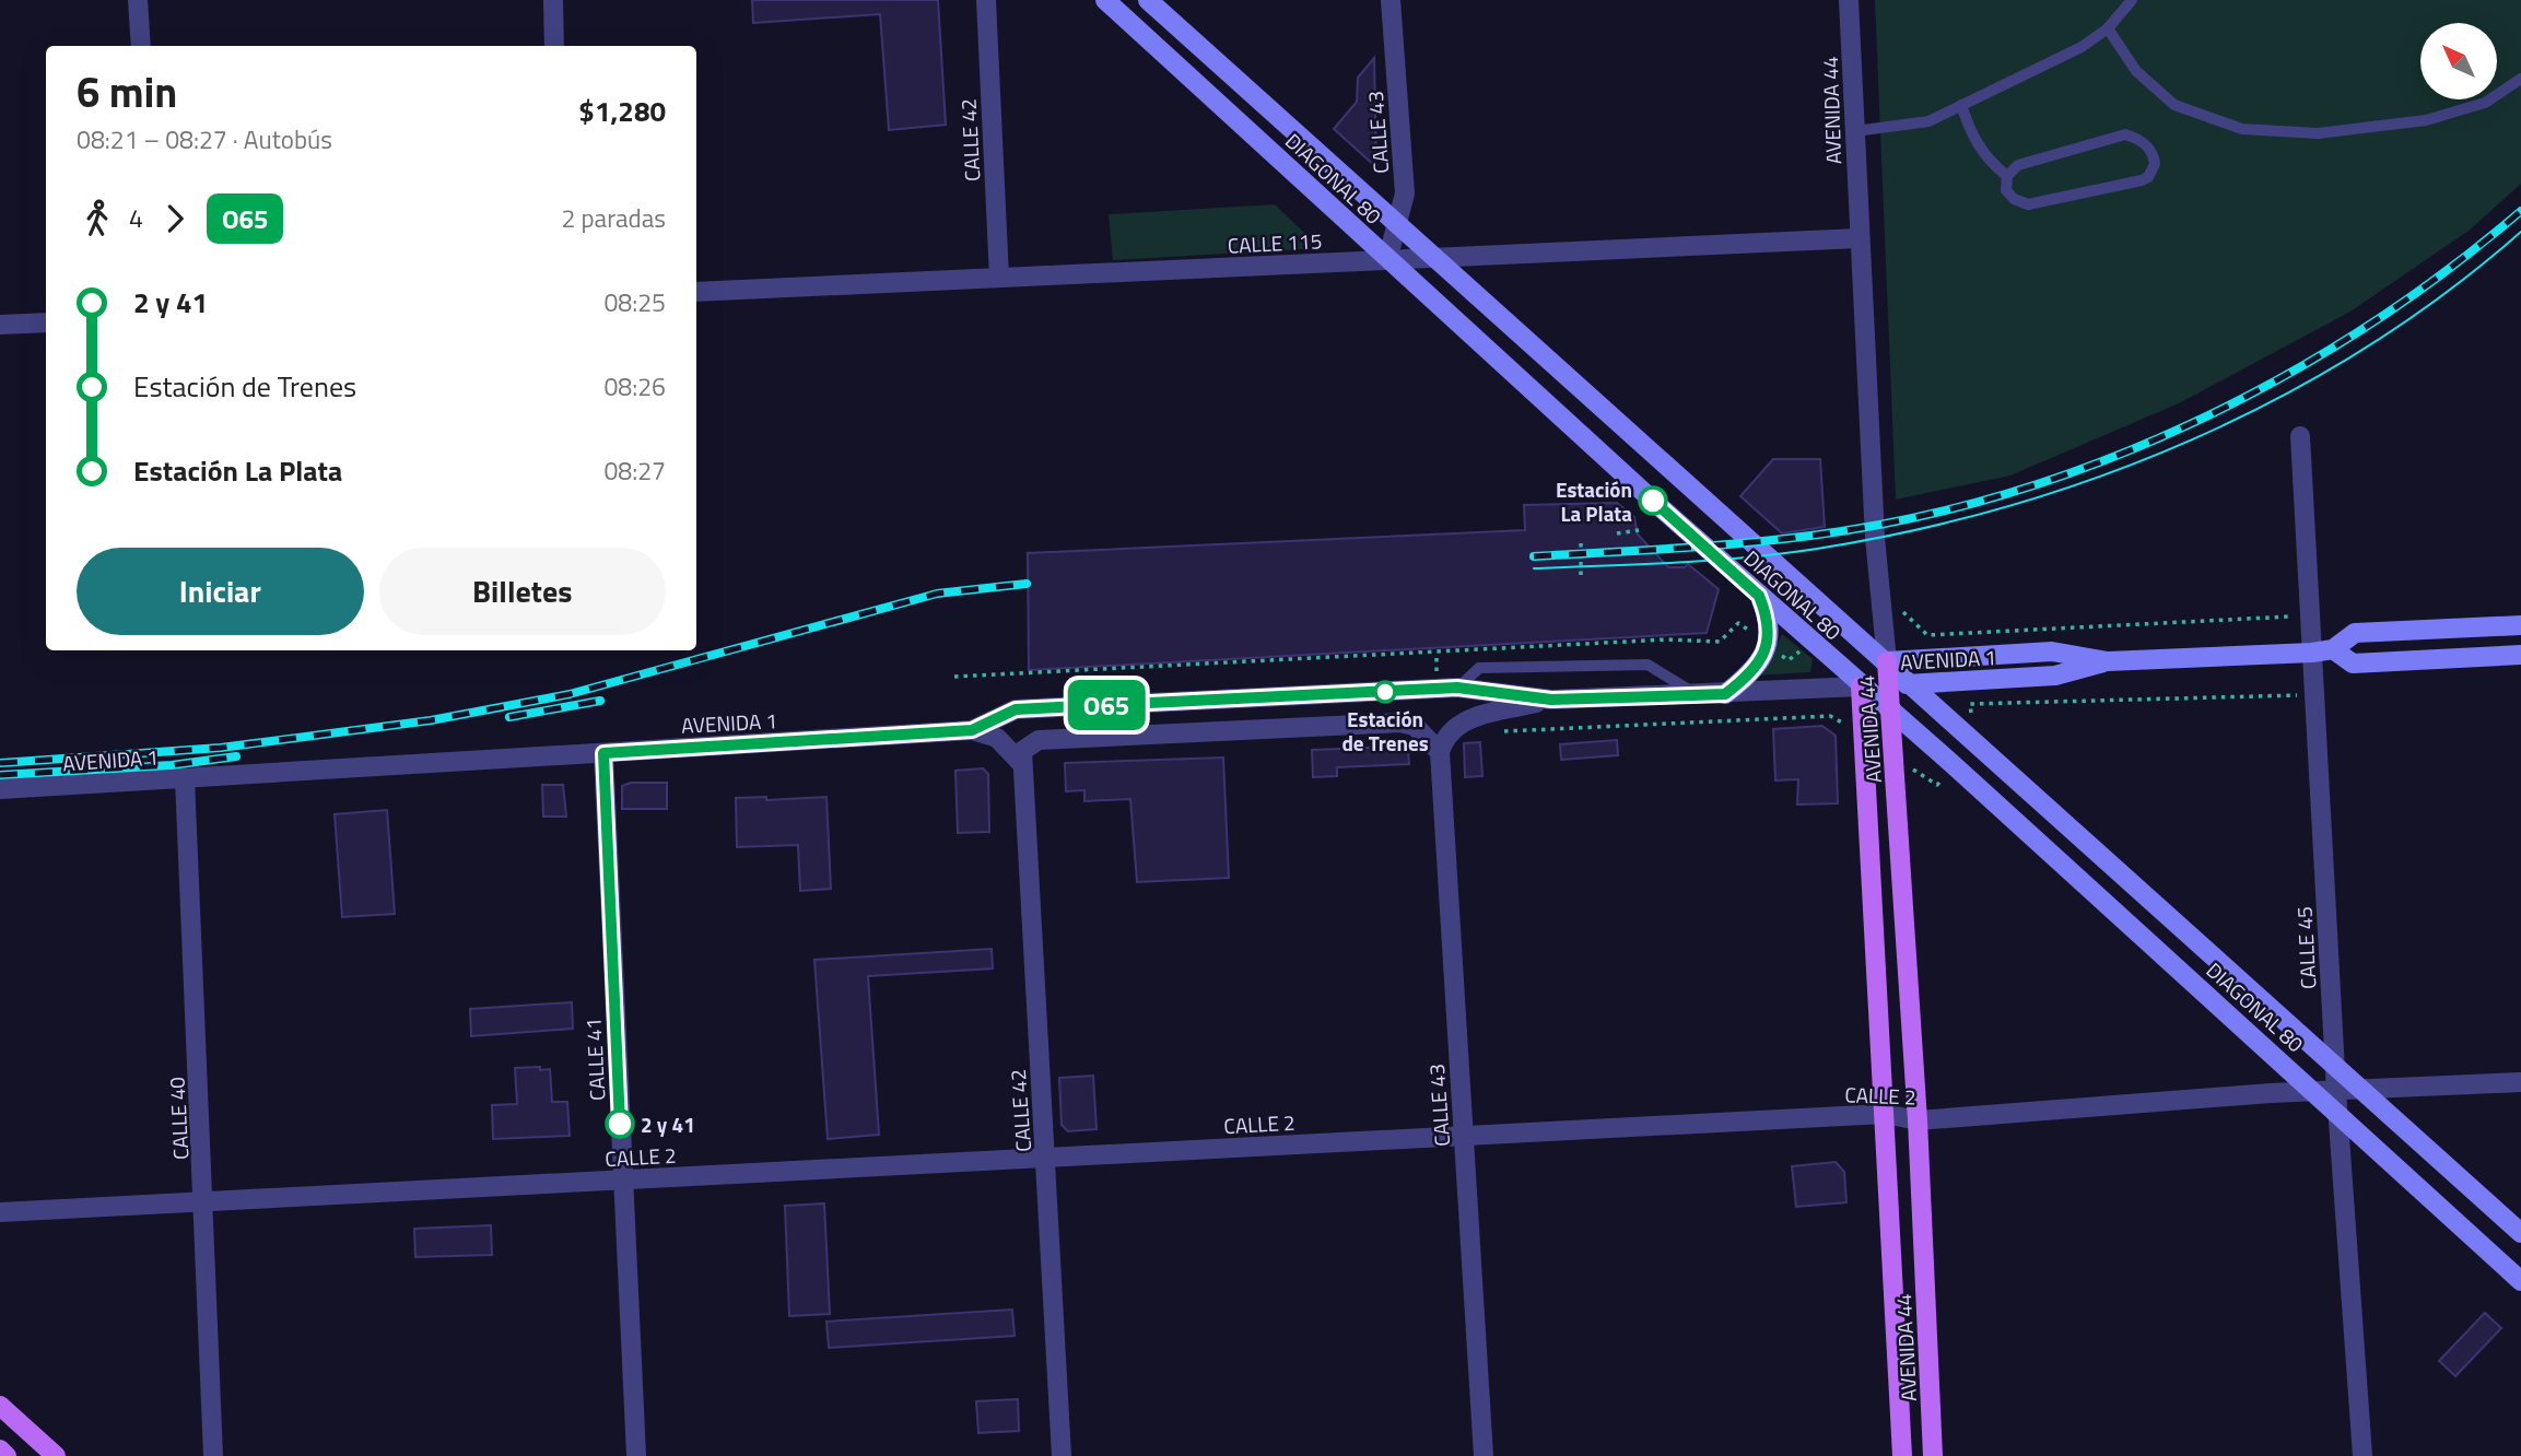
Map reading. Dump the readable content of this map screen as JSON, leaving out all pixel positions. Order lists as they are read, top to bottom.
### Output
{
  "streets": {
    "main road": ["AVENIDA 44", "DIAGONAL 80", "AVENIDA 1"],
    "street": [
      "CALLE 43",
      "CALLE 42",
      "CALLE 115",
      "CALLE 45",
      "CALLE 41",
      "CALLE 2",
      "CALLE 40"
    ]
  },
  "crossings": [
    ["AVENIDA 44", "DIAGONAL 80"],
    ["AVENIDA 44", "CALLE 115"],
    ["AVENIDA 44", "AVENIDA 1"],
    ["AVENIDA 44", "CALLE 2"],
    ["CALLE 43", "DIAGONAL 80"],
    ["CALLE 43", "CALLE 115"],
    ["CALLE 43", "CALLE 2"],
    ["CALLE 42", "CALLE 115"],
    ["CALLE 42", "CALLE 2"],
    ["DIAGONAL 80", "CALLE 115"],
    ["DIAGONAL 80", "AVENIDA 1"],
    ["DIAGONAL 80", "CALLE 45"],
    ["DIAGONAL 80", "CALLE 2"],
    ["AVENIDA 1", "CALLE 45"],
    ["AVENIDA 1", "CALLE 41"],
    ["AVENIDA 1", "CALLE 40"],
    ["CALLE 45", "CALLE 2"],
    ["CALLE 41", "CALLE 2"],
    ["CALLE 2", "CALLE 40"]
  ],
  "places": ["Estación La Plata", "Estación de Trenes", "2 y 41"],
  "lines": ["bus line O65"],
  "north": "top left",
  "page": {
    "on_map": "O65",
    "heading": ["6 min", "08:21 – 08:27 · Autobús", "$1,280"],
    "legs": ["4", "O65", "2 paradas"],
    "list": [
      {
        "name": "2 y 41",
        "value": "08:25"
      },
      {
        "name": "Estación de Trenes",
        "value": "08:26"
      },
      {
        "name": "Estación La Plata",
        "value": "08:27"
      }
    ],
    "buttons": ["Iniciar", "Billetes"]
  }
}
